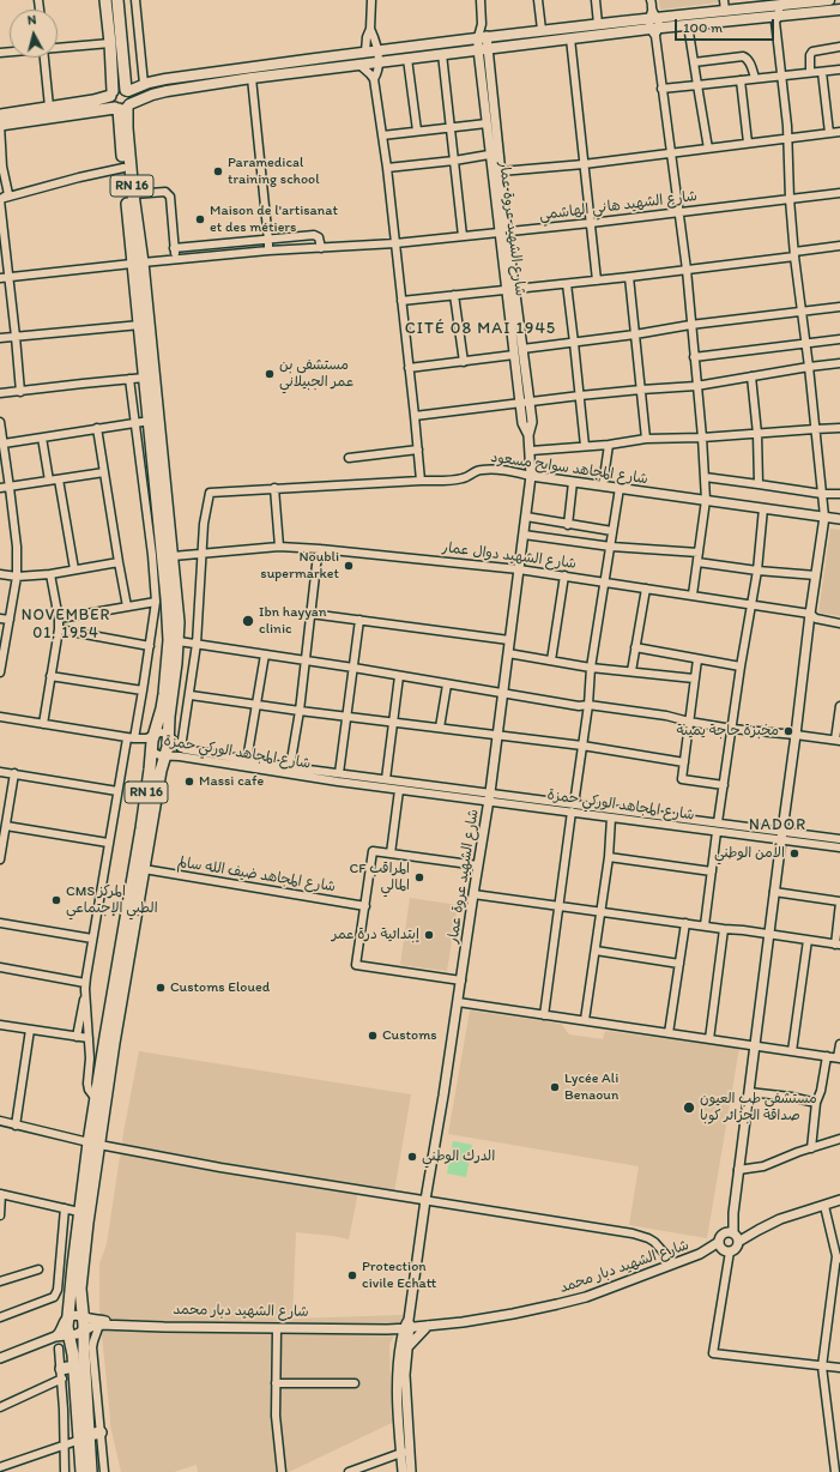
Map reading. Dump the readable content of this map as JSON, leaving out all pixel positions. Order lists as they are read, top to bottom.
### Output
{
  "streets": {
    "main road": ["RN 16"],
    "street": [
      "شارع الشهيد هاني الهاشمي",
      "شارع الشهيد عروة عمار",
      "شارع المجاهد سوايح مسعود",
      "شارع الشهيد دوال عمار",
      "شارع المجاهد الوركي حمزة",
      "شارع المجاهد ضيف الله سالم",
      "شارع الشهيد دبار محمد"
    ]
  },
  "crossings": [
    ["RN 16", "شارع الشهيد هاني الهاشمي"],
    ["RN 16", "شارع الشهيد دوال عمار"],
    ["RN 16", "شارع المجاهد الوركي حمزة"],
    ["RN 16", "شارع المجاهد ضيف الله سالم"],
    ["RN 16", "شارع الشهيد دبار محمد"],
    ["شارع الشهيد هاني الهاشمي", "شارع الشهيد عروة عمار"],
    ["شارع الشهيد عروة عمار", "شارع المجاهد سوايح مسعود"],
    ["شارع الشهيد عروة عمار", "شارع الشهيد دوال عمار"],
    ["شارع الشهيد عروة عمار", "شارع المجاهد الوركي حمزة"],
    ["شارع الشهيد عروة عمار", "شارع الشهيد دبار محمد"],
    ["شارع المجاهد سوايح مسعود", "شارع الشهيد دوال عمار"]
  ],
  "districts": ["CITÉ 08 MAI 1945", "NOVEMBER 01, 1954", "NADOR"],
  "places": [
    "Paramedical training school",
    "Maison de l'artisanat et des métiers",
    "مستشفى بن عمر الجبيلاني",
    "Noubli supermarket",
    "Ibn hayyan clinic",
    "مخبزة حاجة يمينة",
    "Massi cafe",
    "الأمن الوطني",
    "CF المراقب المالي",
    "CMS المركز الطبي الإجتماعي",
    "إبتدائية درة عمر",
    "Customs Eloued",
    "Customs",
    "Lycée Ali Benaoun",
    "مستشفى طب العيون صداقة الجزائر كوبا",
    "الدرك الوطني",
    "Protection civile Echatt"
  ],
  "scale_bar": "100 m",
  "north": "top"
}
